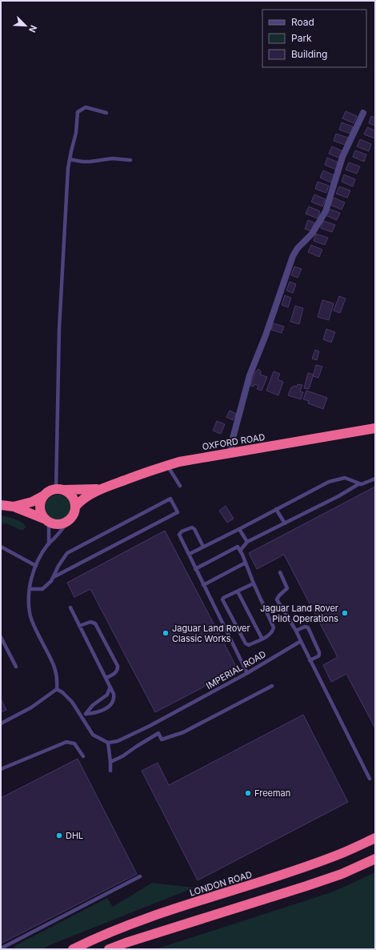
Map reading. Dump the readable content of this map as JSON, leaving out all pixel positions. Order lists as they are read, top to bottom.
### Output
{
  "streets": {
    "highway": ["OXFORD ROAD", "LONDON ROAD"],
    "lane": ["IMPERIAL ROAD"]
  },
  "places": [
    "Jaguar Land Rover Pilot Operations",
    "Jaguar Land Rover Classic Works",
    "Freeman",
    "DHL"
  ],
  "legend": ["Road", "Park", "Building"],
  "north": "bottom right"
}
